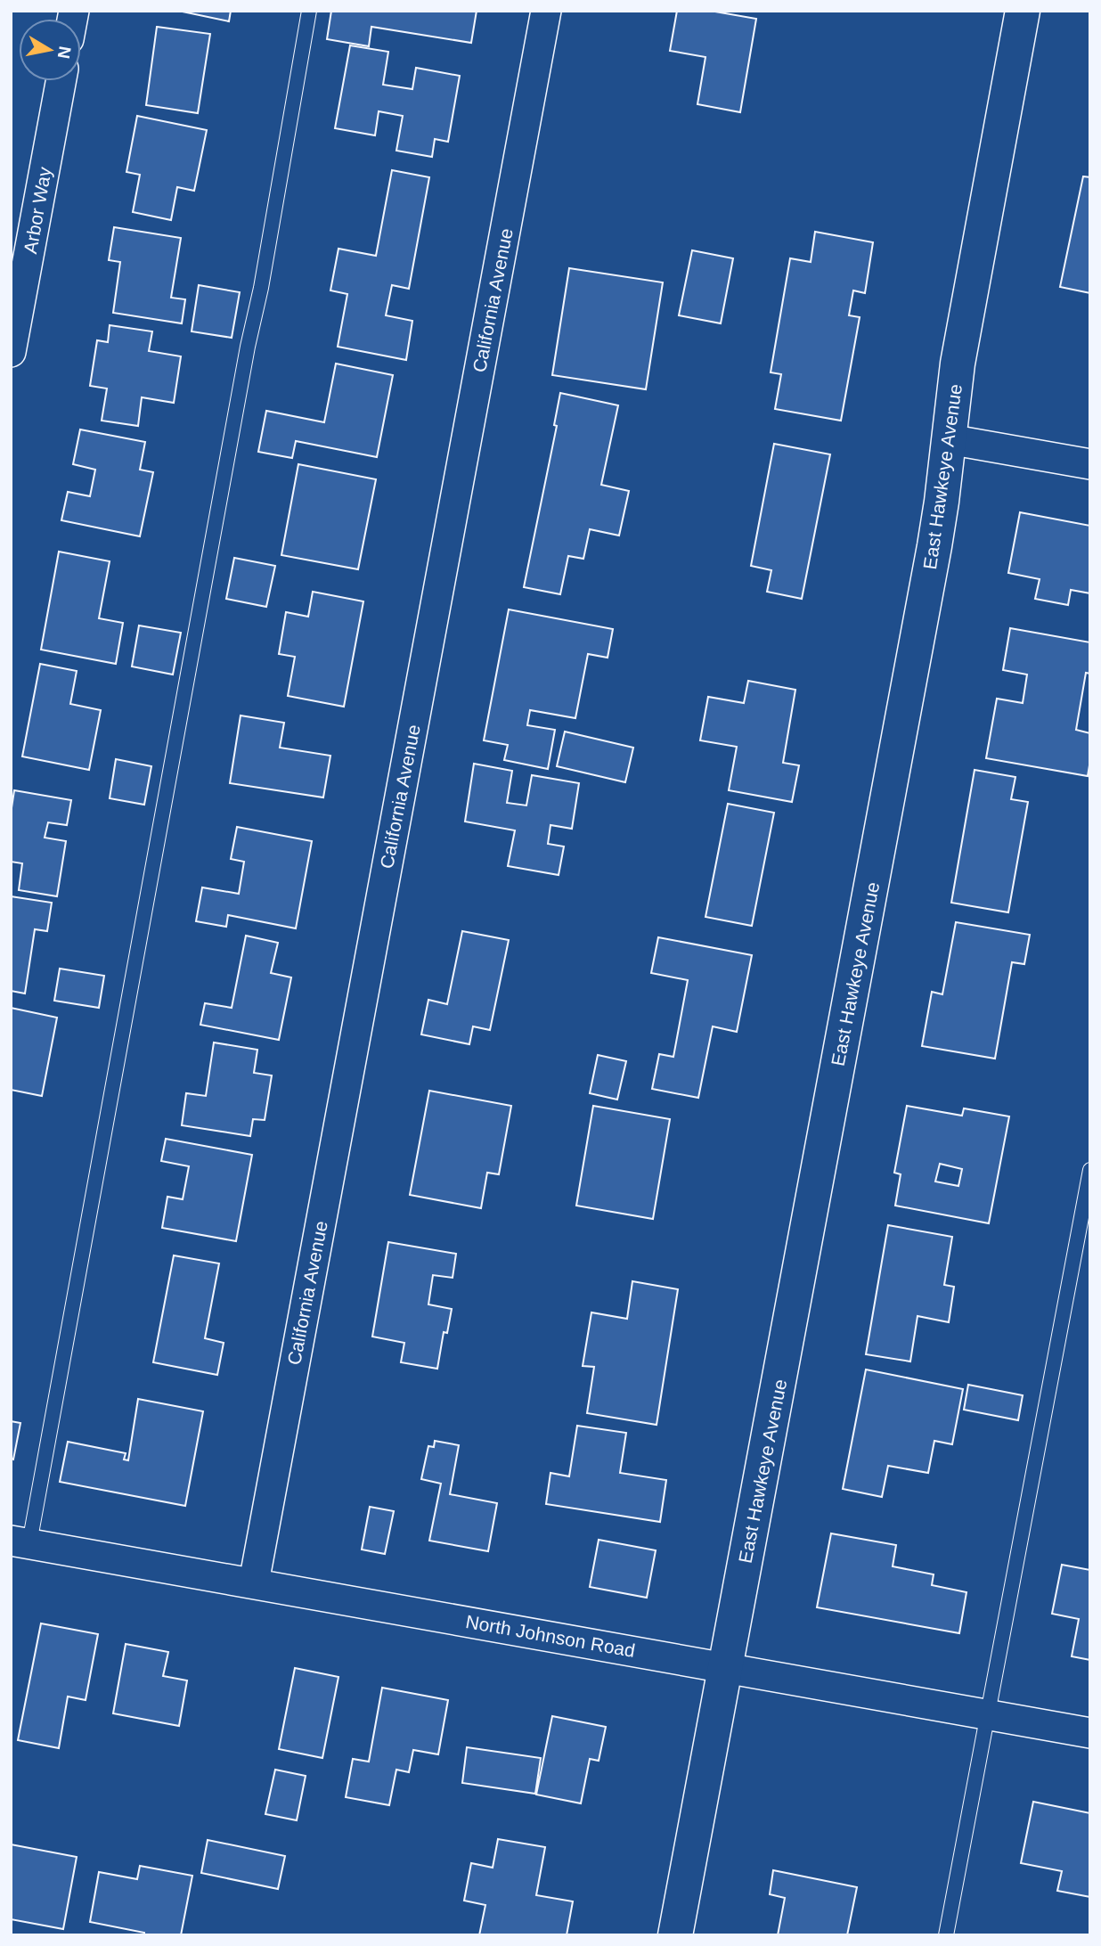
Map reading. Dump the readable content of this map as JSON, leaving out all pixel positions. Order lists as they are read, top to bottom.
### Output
{
  "streets": {
    "street": [
      "Arbor Way",
      "California Avenue",
      "East Hawkeye Avenue",
      "North Johnson Road"
    ]
  },
  "crossings": [
    ["California Avenue", "North Johnson Road"],
    ["East Hawkeye Avenue", "North Johnson Road"]
  ],
  "north": "right"
}
